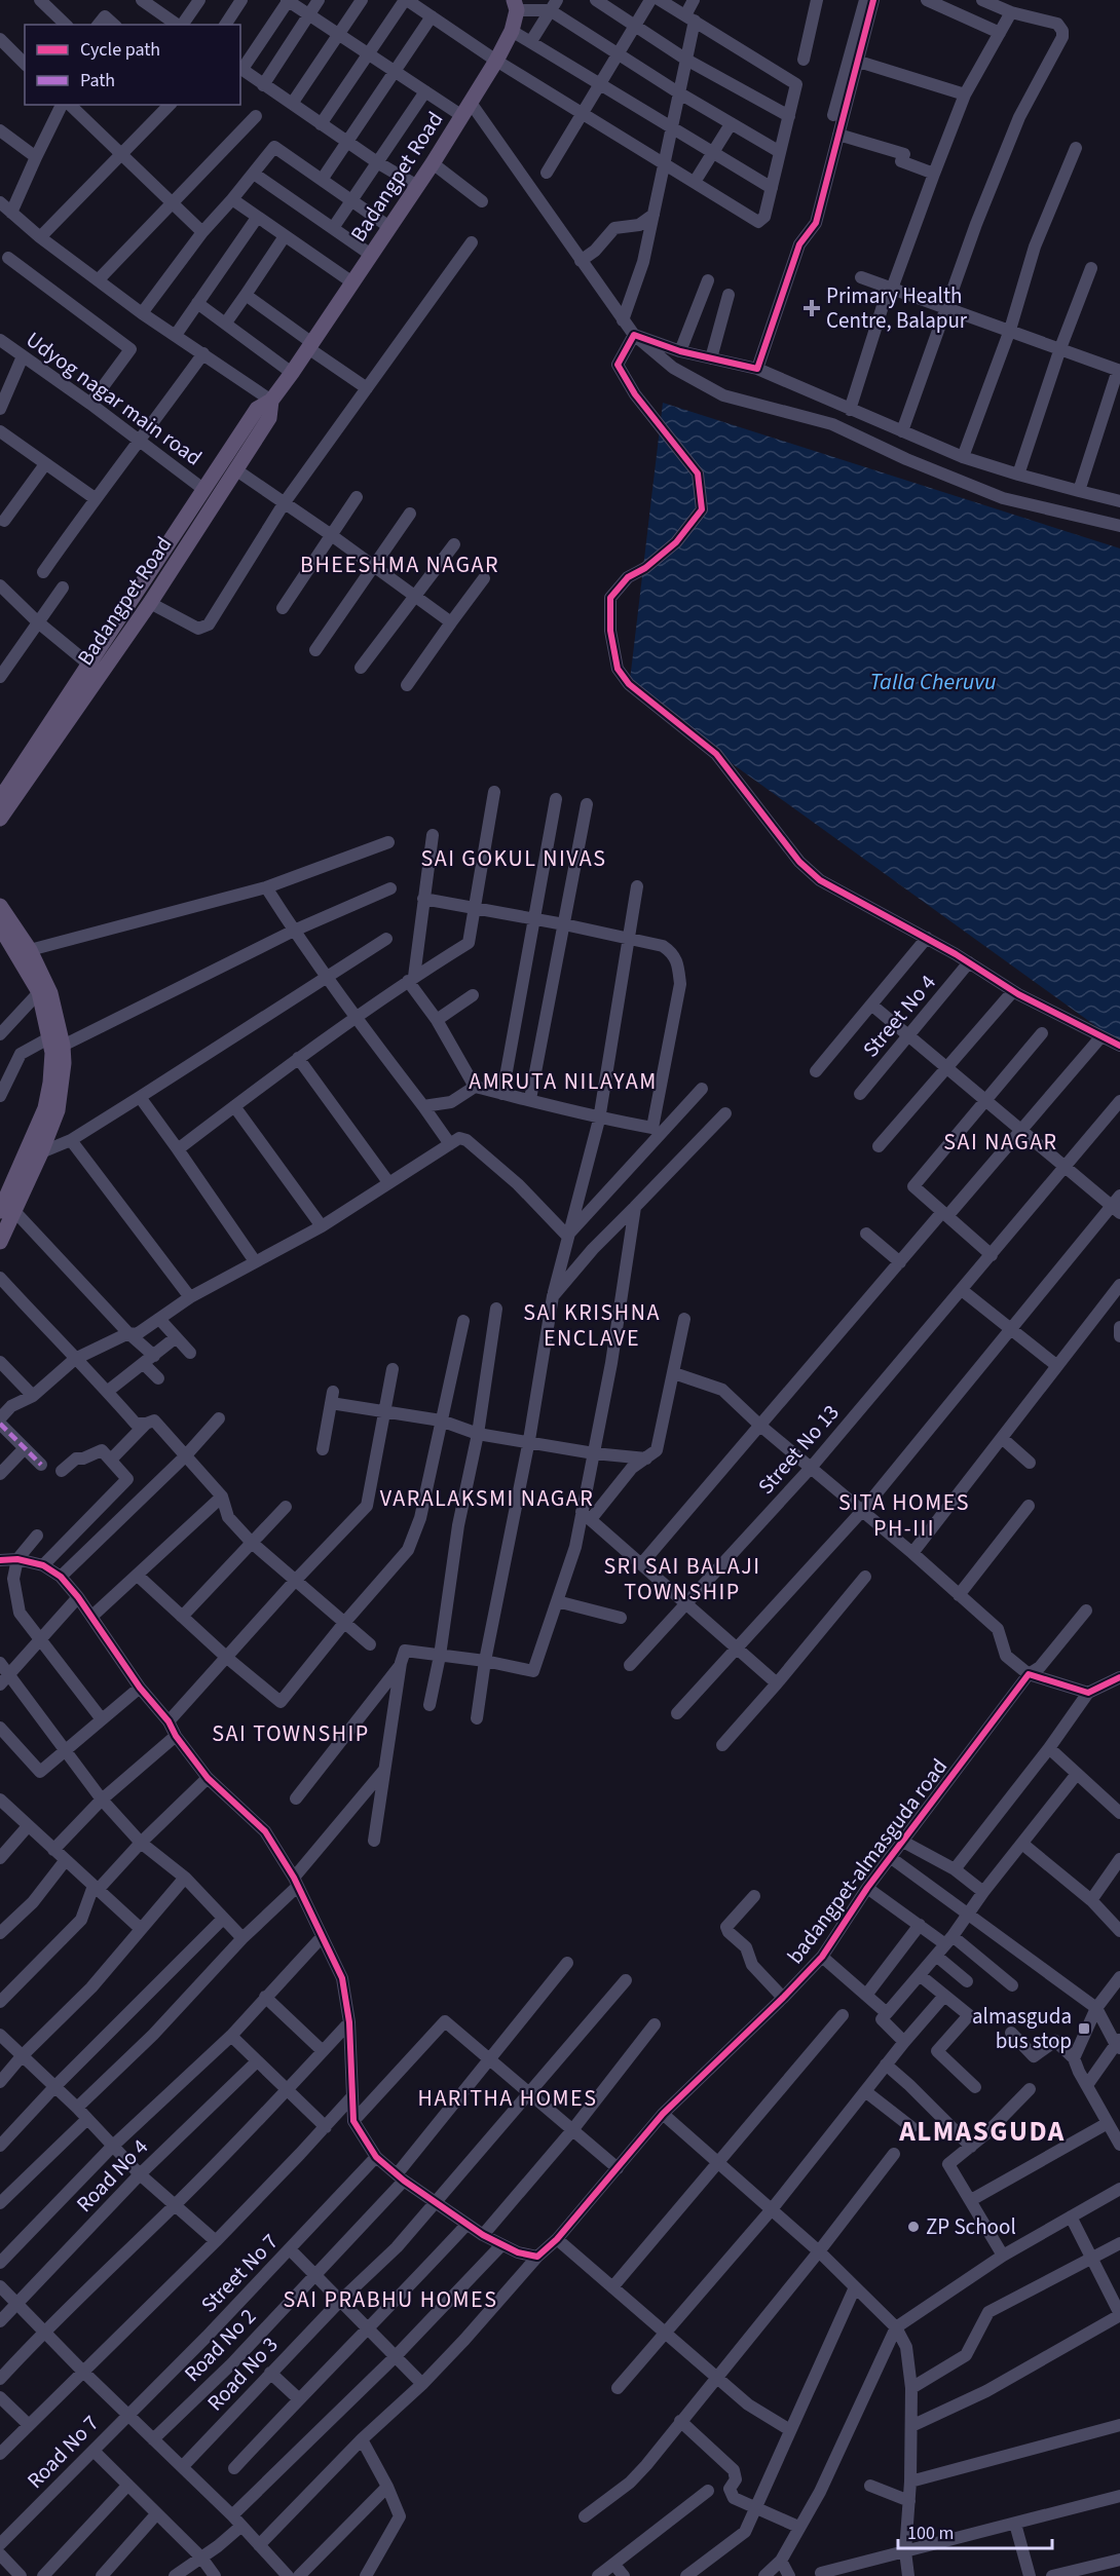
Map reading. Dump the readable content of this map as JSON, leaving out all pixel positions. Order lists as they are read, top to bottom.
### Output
{
  "streets": {
    "main road": ["Badangpet Road"],
    "street": [
      "Udyog nagar main road",
      "Street No 4",
      "Street No 13",
      "badangpet-almasguda road",
      "Road No 4",
      "Street No 7",
      "Road No 2",
      "Road No 3",
      "Road No 7"
    ]
  },
  "crossings": [
    ["Badangpet Road", "Udyog nagar main road"],
    ["Street No 7", "Road No 7"]
  ],
  "districts": [
    "BHEESHMA NAGAR",
    "SAI GOKUL NIVAS",
    "AMRUTA NILAYAM",
    "SAI NAGAR",
    "SAI KRISHNA ENCLAVE",
    "VARALAKSMI NAGAR",
    "SITA HOMES PH-III",
    "SRI SAI BALAJI TOWNSHIP",
    "SAI TOWNSHIP",
    "HARITHA HOMES",
    "ALMASGUDA",
    "SAI PRABHU HOMES"
  ],
  "water": ["Talla Cheruvu"],
  "places": {
    "health": ["Primary Health Centre, Balapur"],
    "transit": ["almasguda bus stop"],
    "other": ["ZP School"]
  },
  "legend": ["Cycle path", "Path"],
  "scale_bar": "100 m"
}
